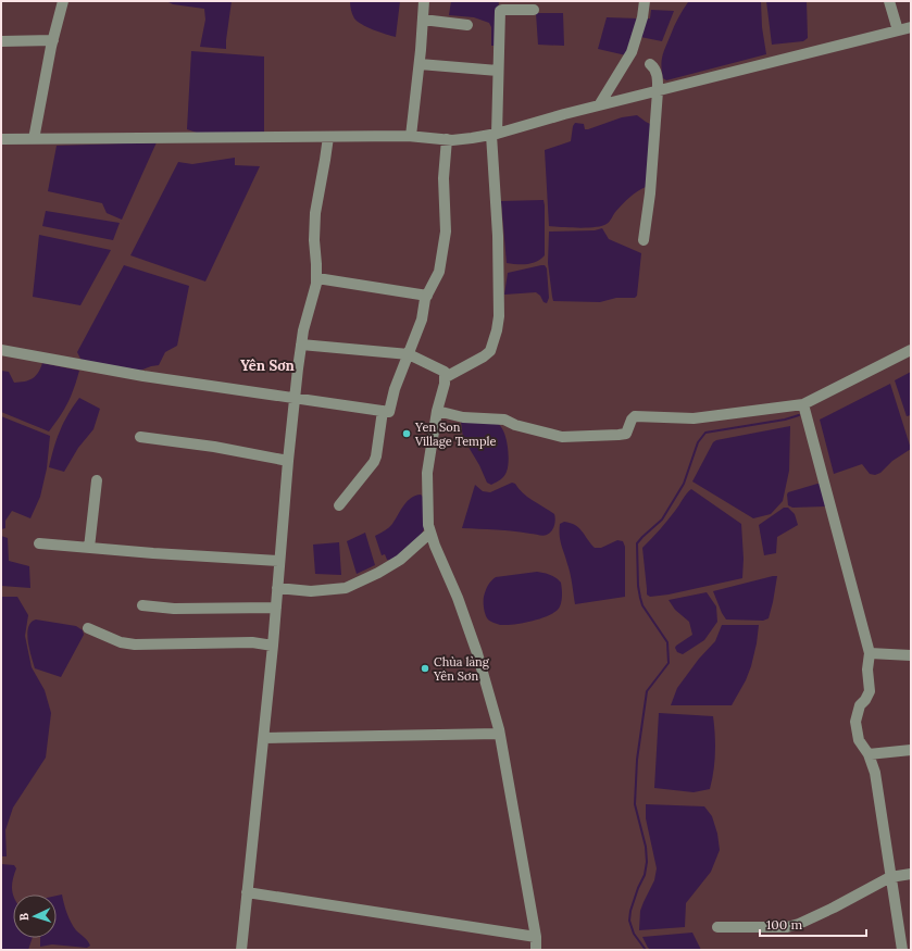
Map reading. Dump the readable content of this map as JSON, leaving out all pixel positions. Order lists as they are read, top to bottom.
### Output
{
  "districts": ["Yên Sơn"],
  "places": ["Yen Son Village Temple", "Chùa làng Yên Sơn"],
  "scale_bar": "100 m",
  "north": "left"
}
